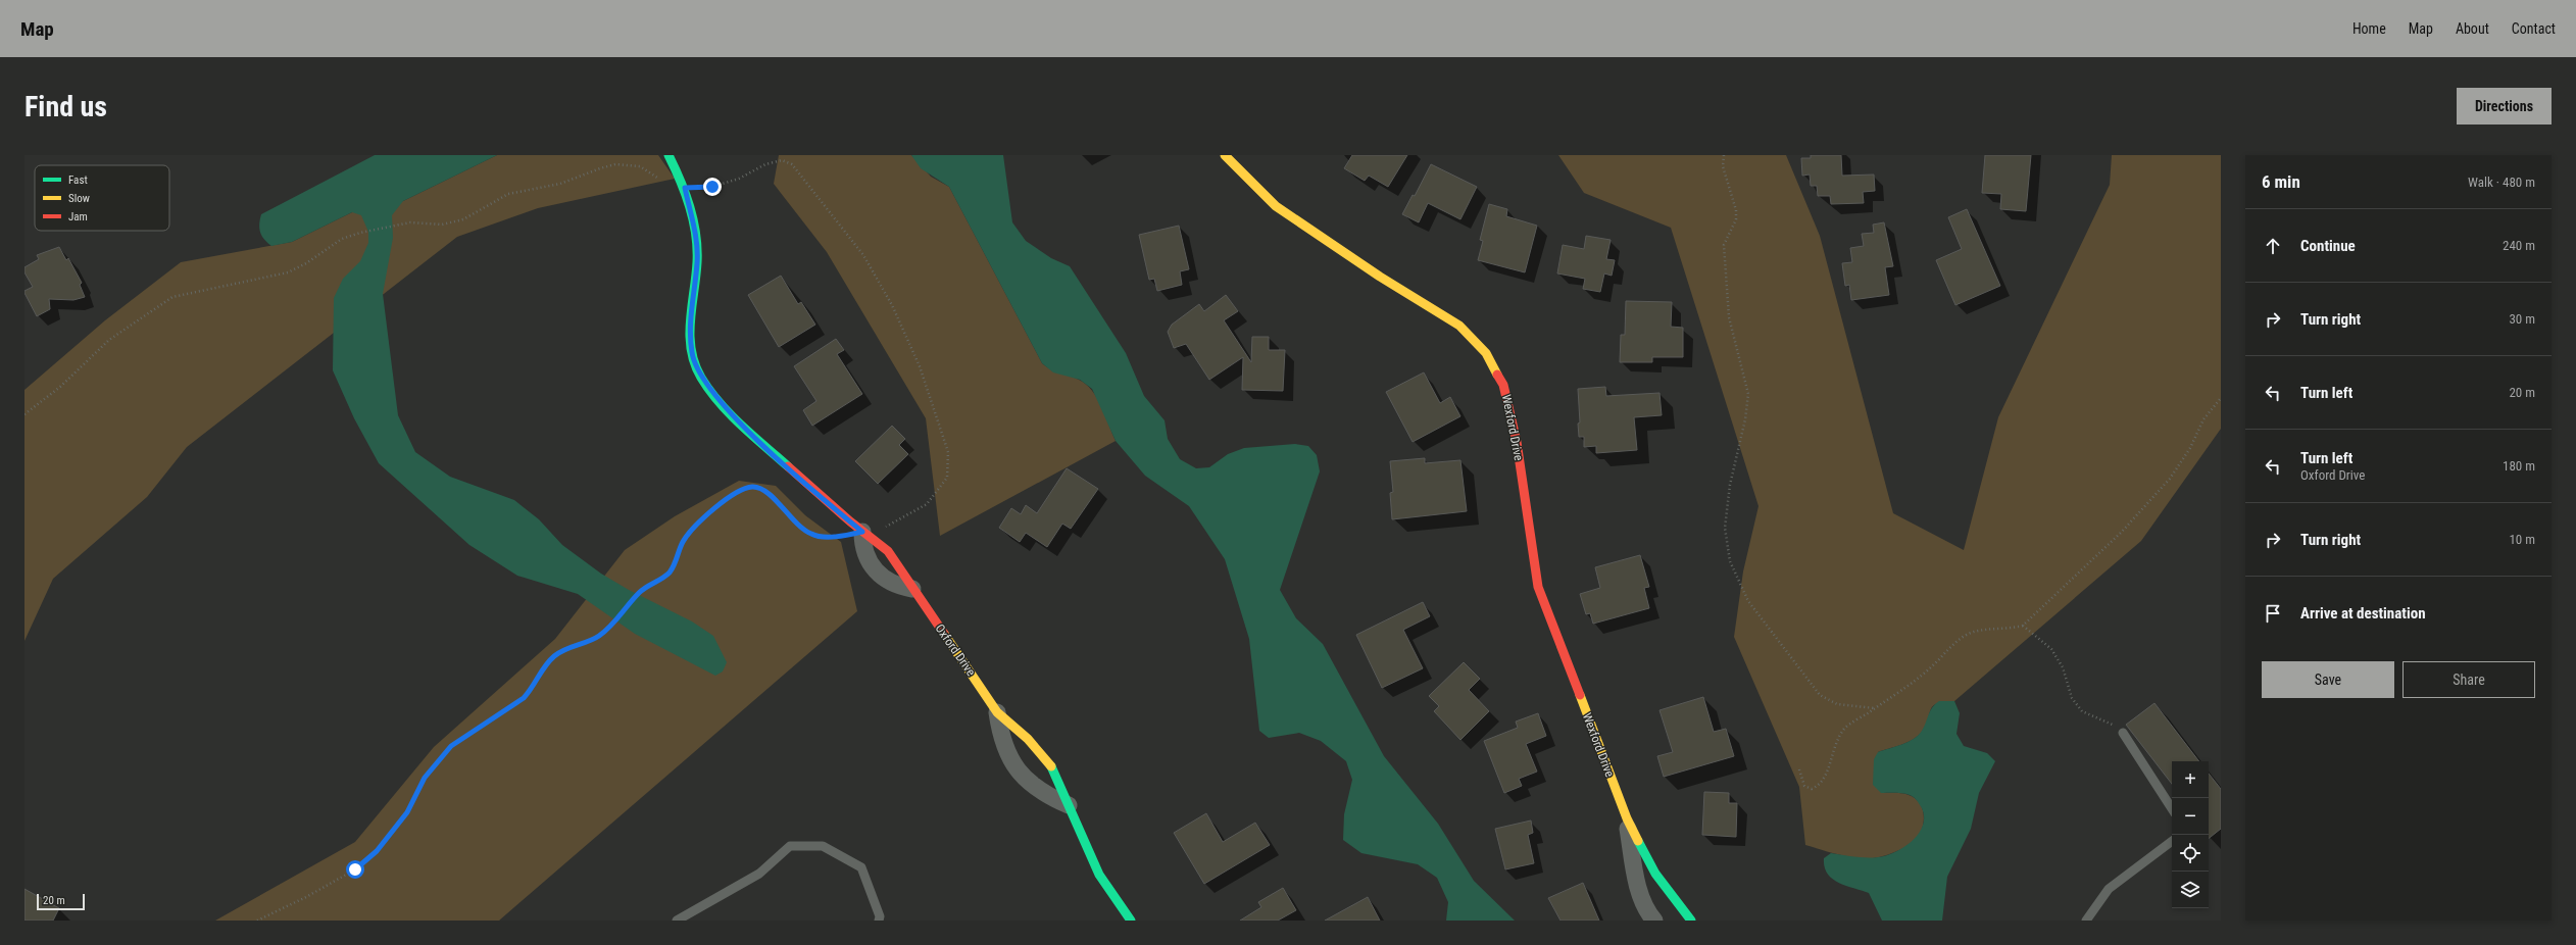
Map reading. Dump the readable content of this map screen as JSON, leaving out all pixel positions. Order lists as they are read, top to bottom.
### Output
{
  "streets": {
    "street": ["Wexford Drive", "Oxford Drive"]
  },
  "legend": ["Fast", "Slow", "Jam"],
  "scale_bar": "20 m",
  "page": {
    "header": "Map",
    "nav": [
      "Home",
      "Map",
      "About",
      "Contact"
    ],
    "buttons": [
      "Directions",
      ["Save", "Share"]
    ],
    "title": "Find us",
    "heading": ["6 min", "Walk · 480 m"],
    "list": [
      ["Continue", "240 m"],
      ["Turn right", "30 m"],
      ["Turn left", "20 m"],
      ["Turn left", "Oxford Drive", "180 m"],
      ["Turn right", "10 m"],
      "Arrive at destination"
    ],
    "map_buttons": ["+", "−"],
    "scale": "20 m"
  }
}
